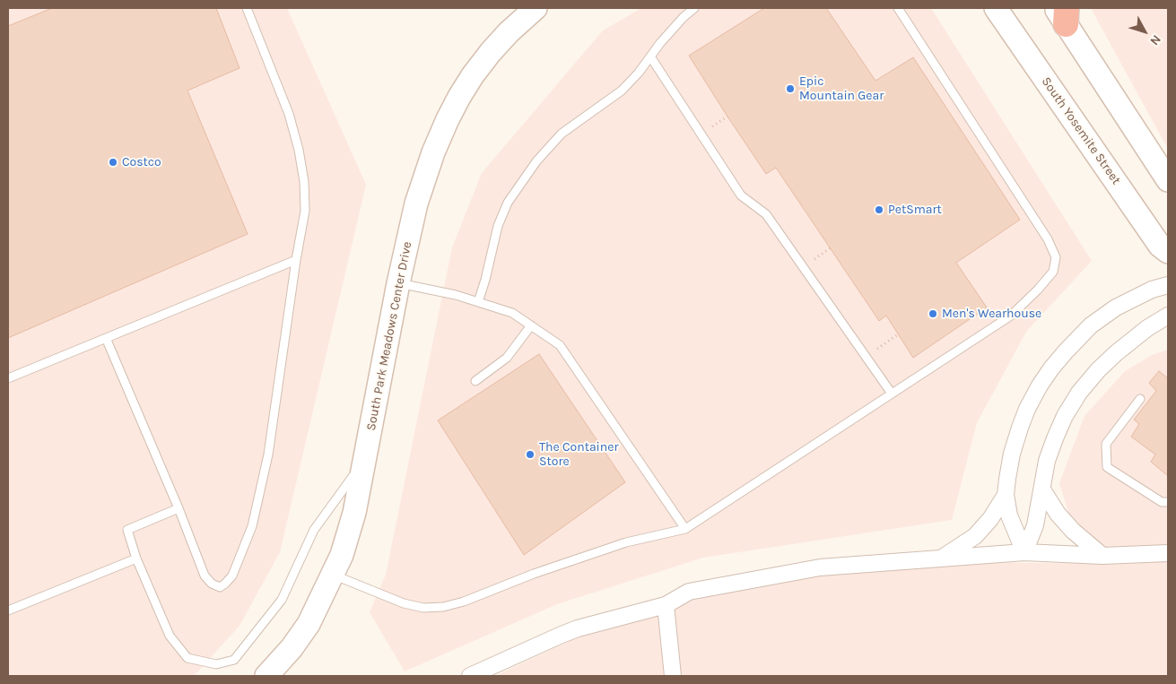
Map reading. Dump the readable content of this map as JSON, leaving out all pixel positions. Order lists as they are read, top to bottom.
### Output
{
  "streets": {
    "main road": ["South Yosemite Street", "South Park Meadows Center Drive"]
  },
  "places": [
    "Epic Mountain Gear",
    "Costco",
    "PetSmart",
    "Men's Wearhouse",
    "The Container Store"
  ],
  "north": "bottom right"
}
